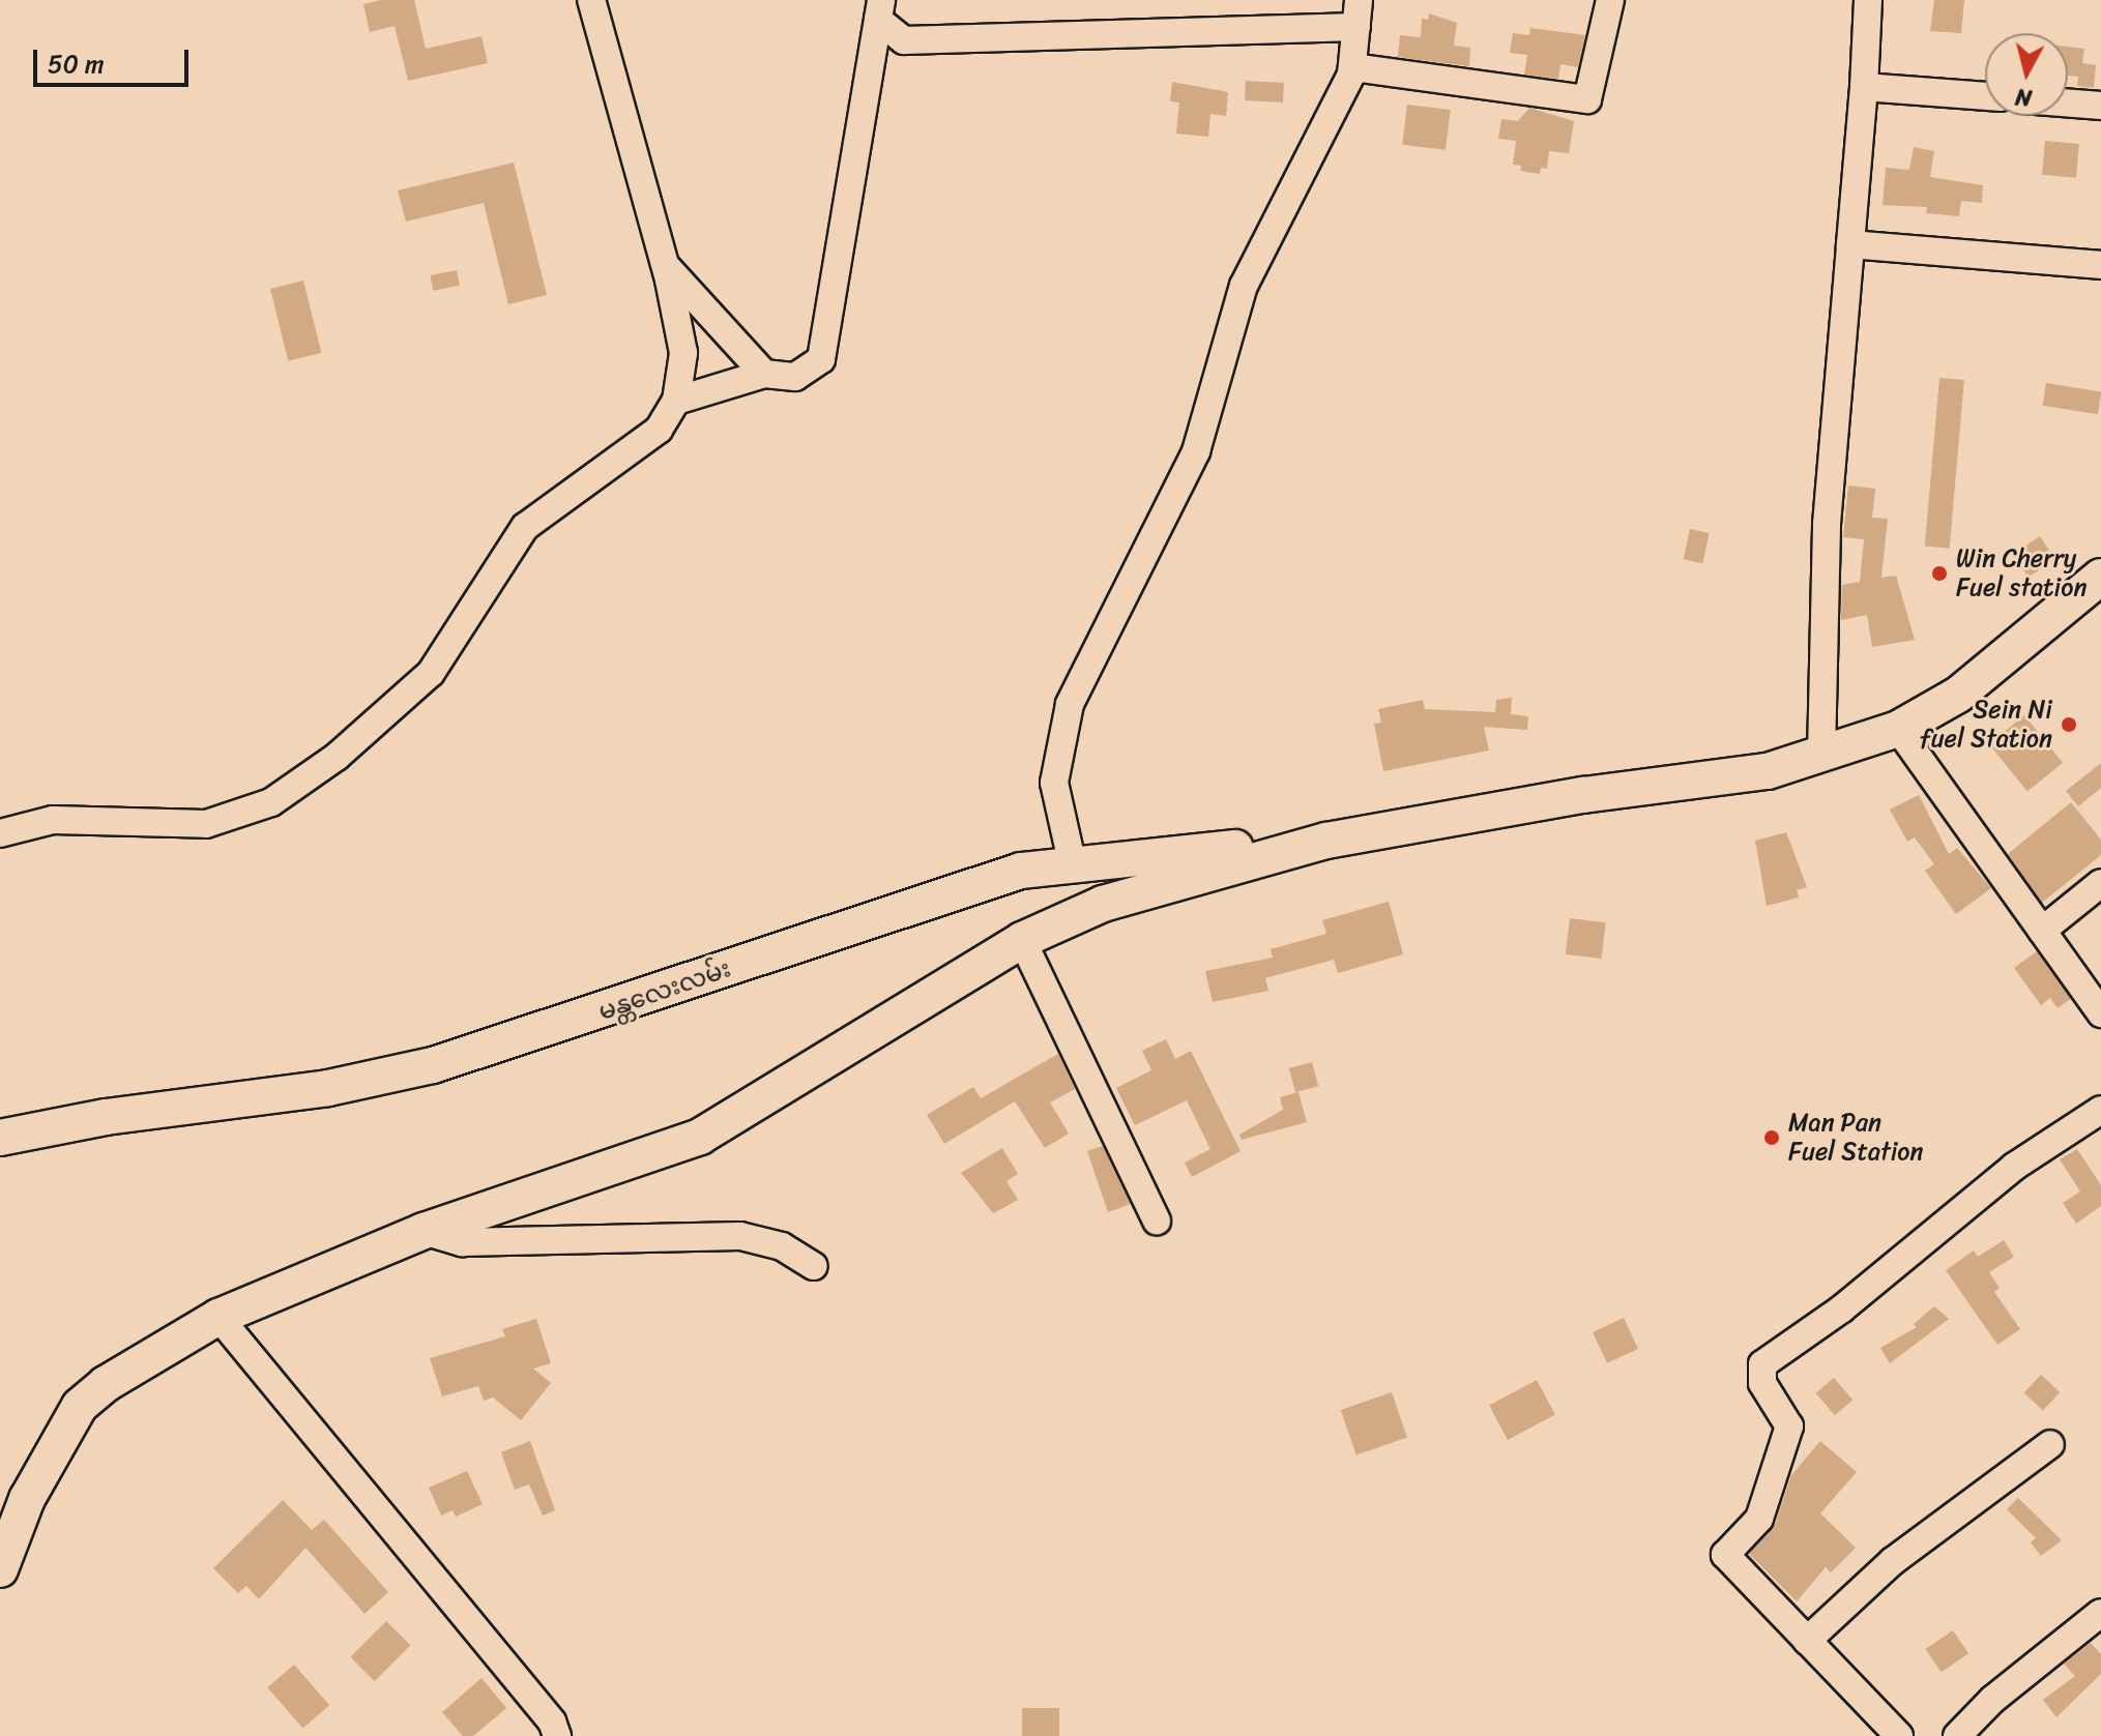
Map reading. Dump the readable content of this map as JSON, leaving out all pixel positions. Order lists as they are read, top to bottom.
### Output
{
  "streets": {
    "main road": ["မန္တလေးလမ်း"]
  },
  "places": ["Win Cherry Fuel station", "Sein Ni fuel Station", "Man Pan Fuel Station"],
  "scale_bar": "50 m",
  "north": "bottom"
}
